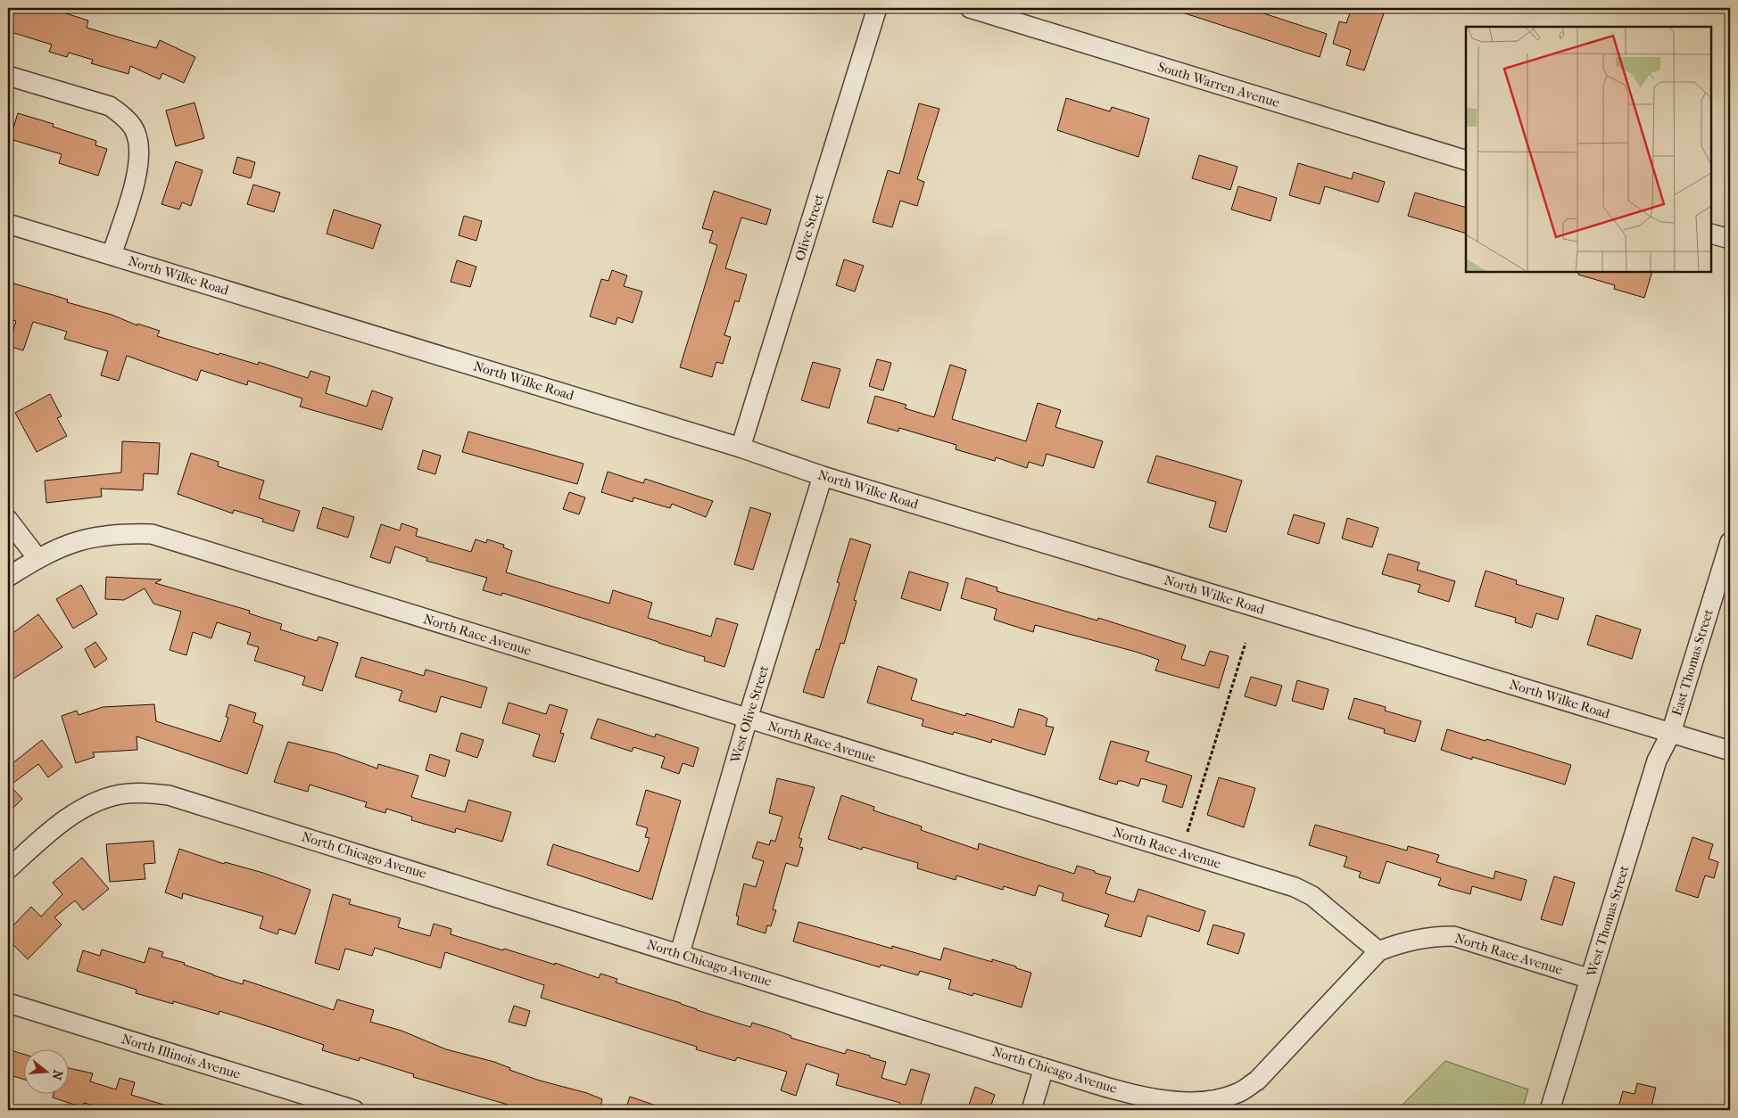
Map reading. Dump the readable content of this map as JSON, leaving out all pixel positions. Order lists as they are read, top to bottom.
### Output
{
  "streets": {
    "street": [
      "South Warren Avenue",
      "Olive Street",
      "North Wilke Road",
      "North Race Avenue",
      "East Thomas Street",
      "West Olive Street",
      "North Chicago Avenue",
      "West Thomas Street",
      "North Illinois Avenue"
    ]
  },
  "crossings": [
    ["Olive Street", "North Wilke Road"],
    ["North Wilke Road", "East Thomas Street"],
    ["North Wilke Road", "West Olive Street"],
    ["North Wilke Road", "West Thomas Street"],
    ["North Race Avenue", "West Olive Street"],
    ["North Race Avenue", "North Chicago Avenue"],
    ["North Race Avenue", "West Thomas Street"],
    ["East Thomas Street", "West Thomas Street"],
    ["West Olive Street", "North Chicago Avenue"]
  ],
  "north": "right"
}
